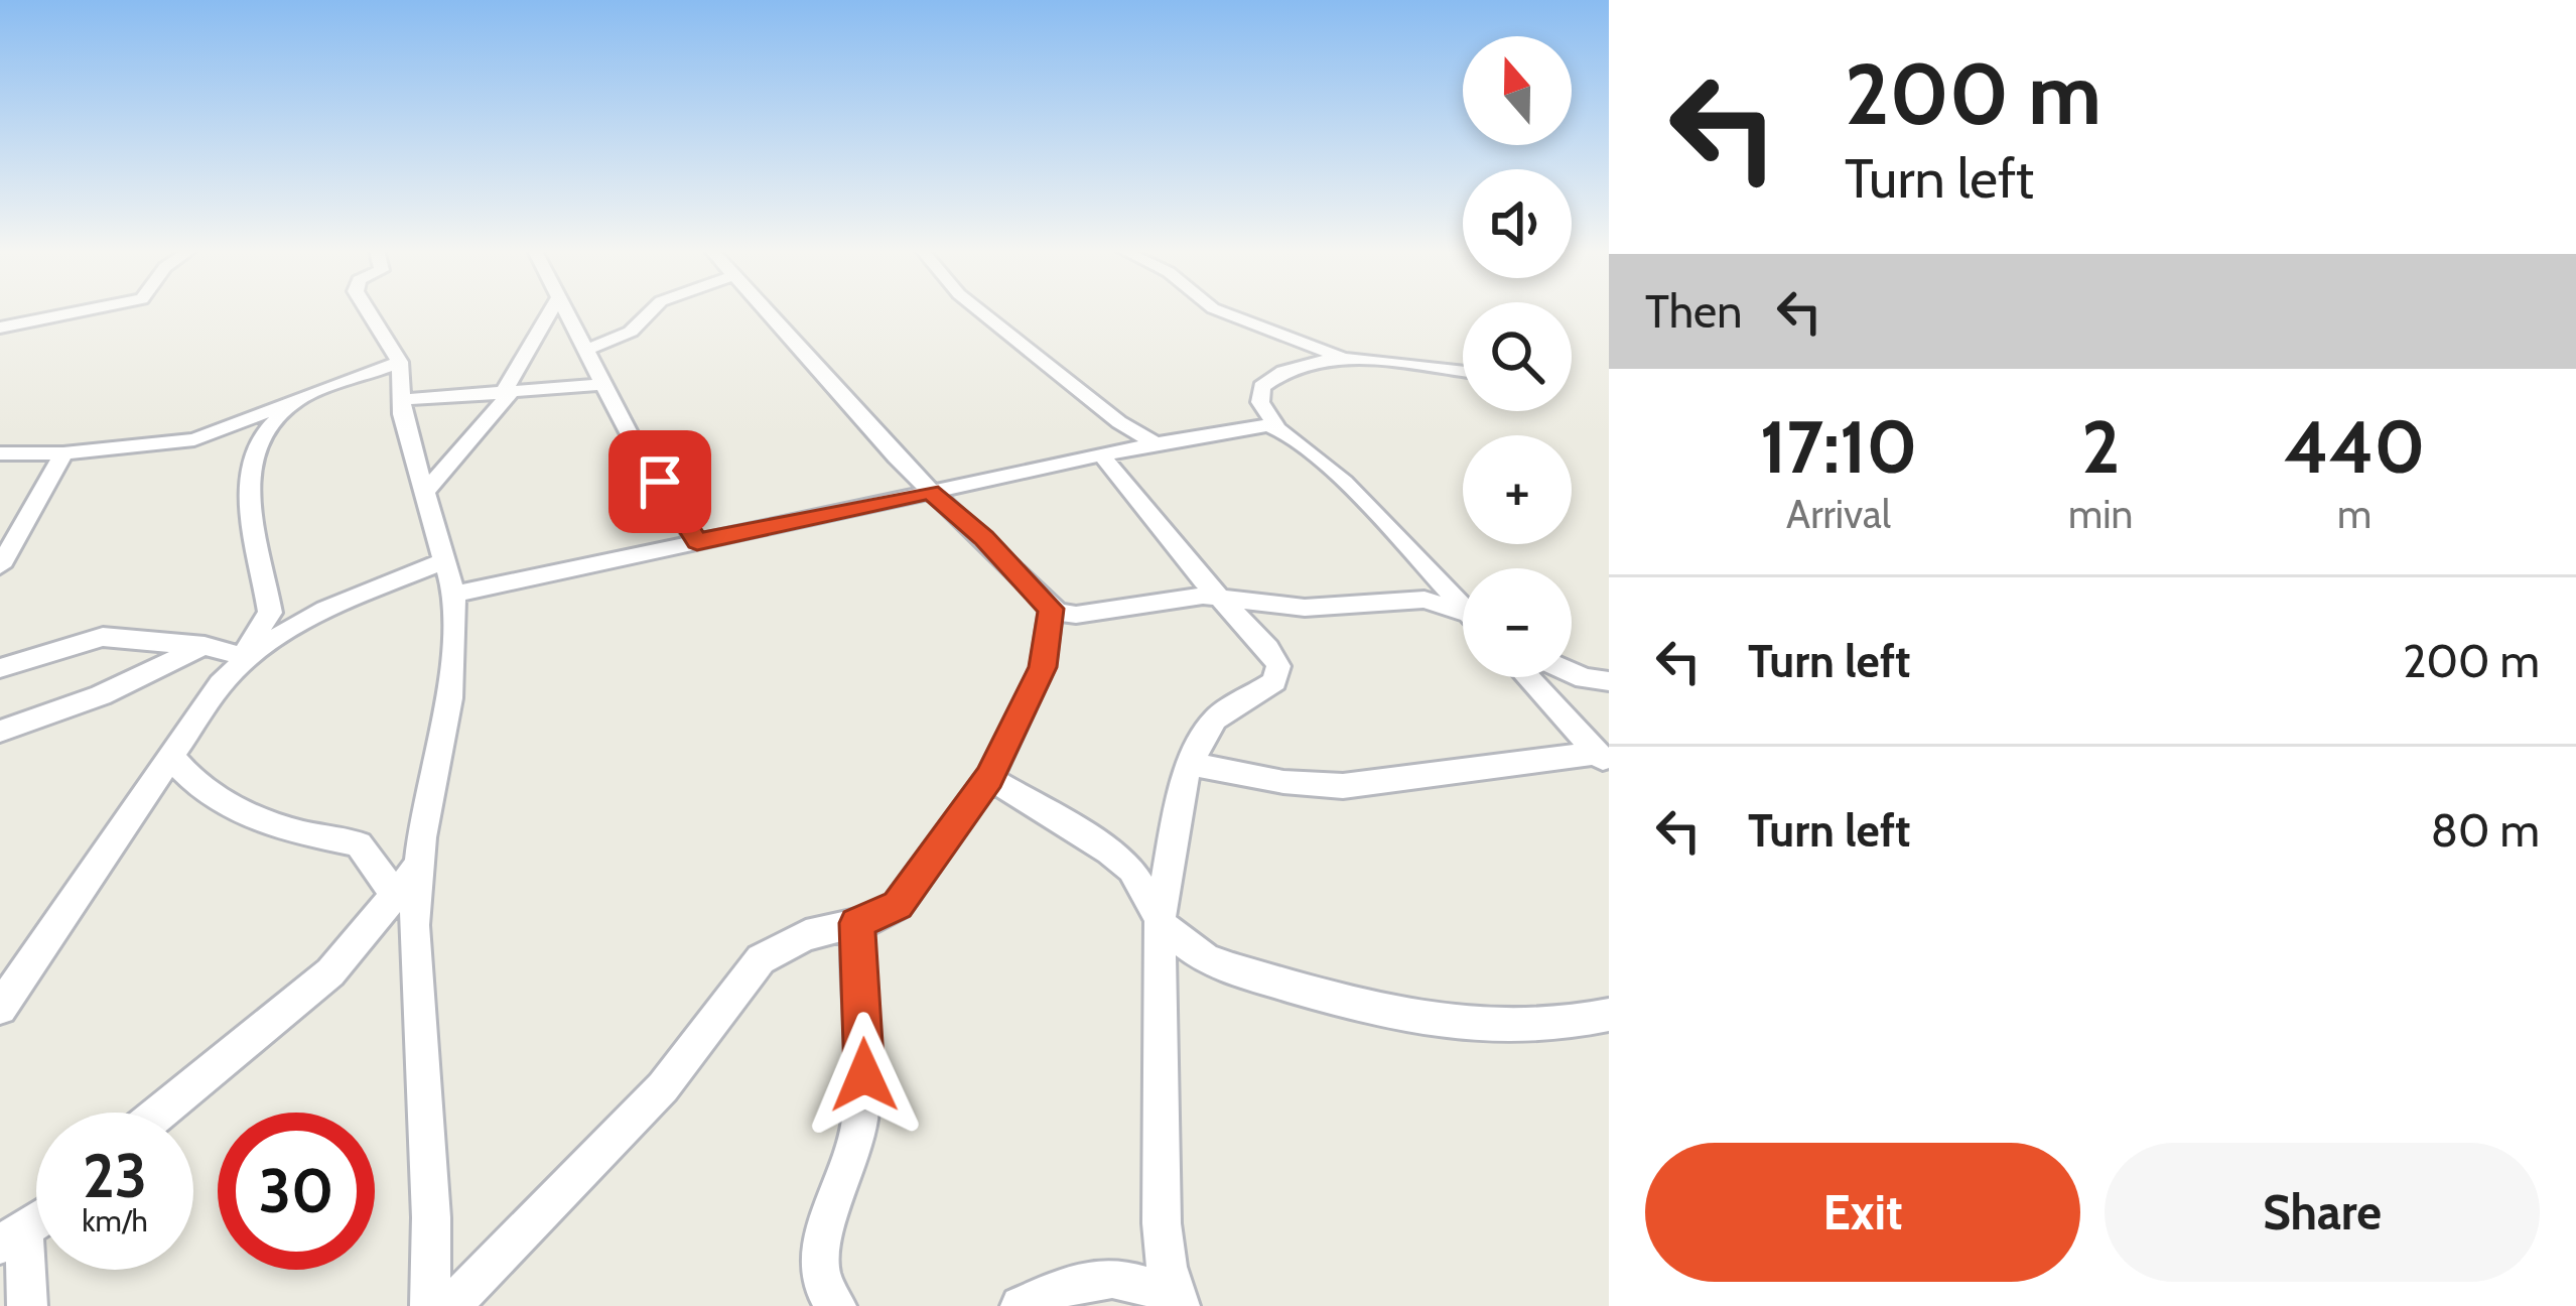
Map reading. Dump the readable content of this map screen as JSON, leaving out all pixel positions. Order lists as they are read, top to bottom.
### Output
{
  "north": "top",
  "page": {
    "turn": ["200 m", "Turn left"],
    "map_buttons": ["+", "−"],
    "then": "Then",
    "eta": [
      "17:10",
      "Arrival",
      "2",
      "min",
      "440",
      "m"
    ],
    "list": [
      {
        "name": "Turn left",
        "value": "200 m"
      },
      {
        "name": "Turn left",
        "value": "80 m"
      }
    ],
    "speed": "23 km/h",
    "limit": "30",
    "buttons": ["Exit", "Share"]
  }
}
